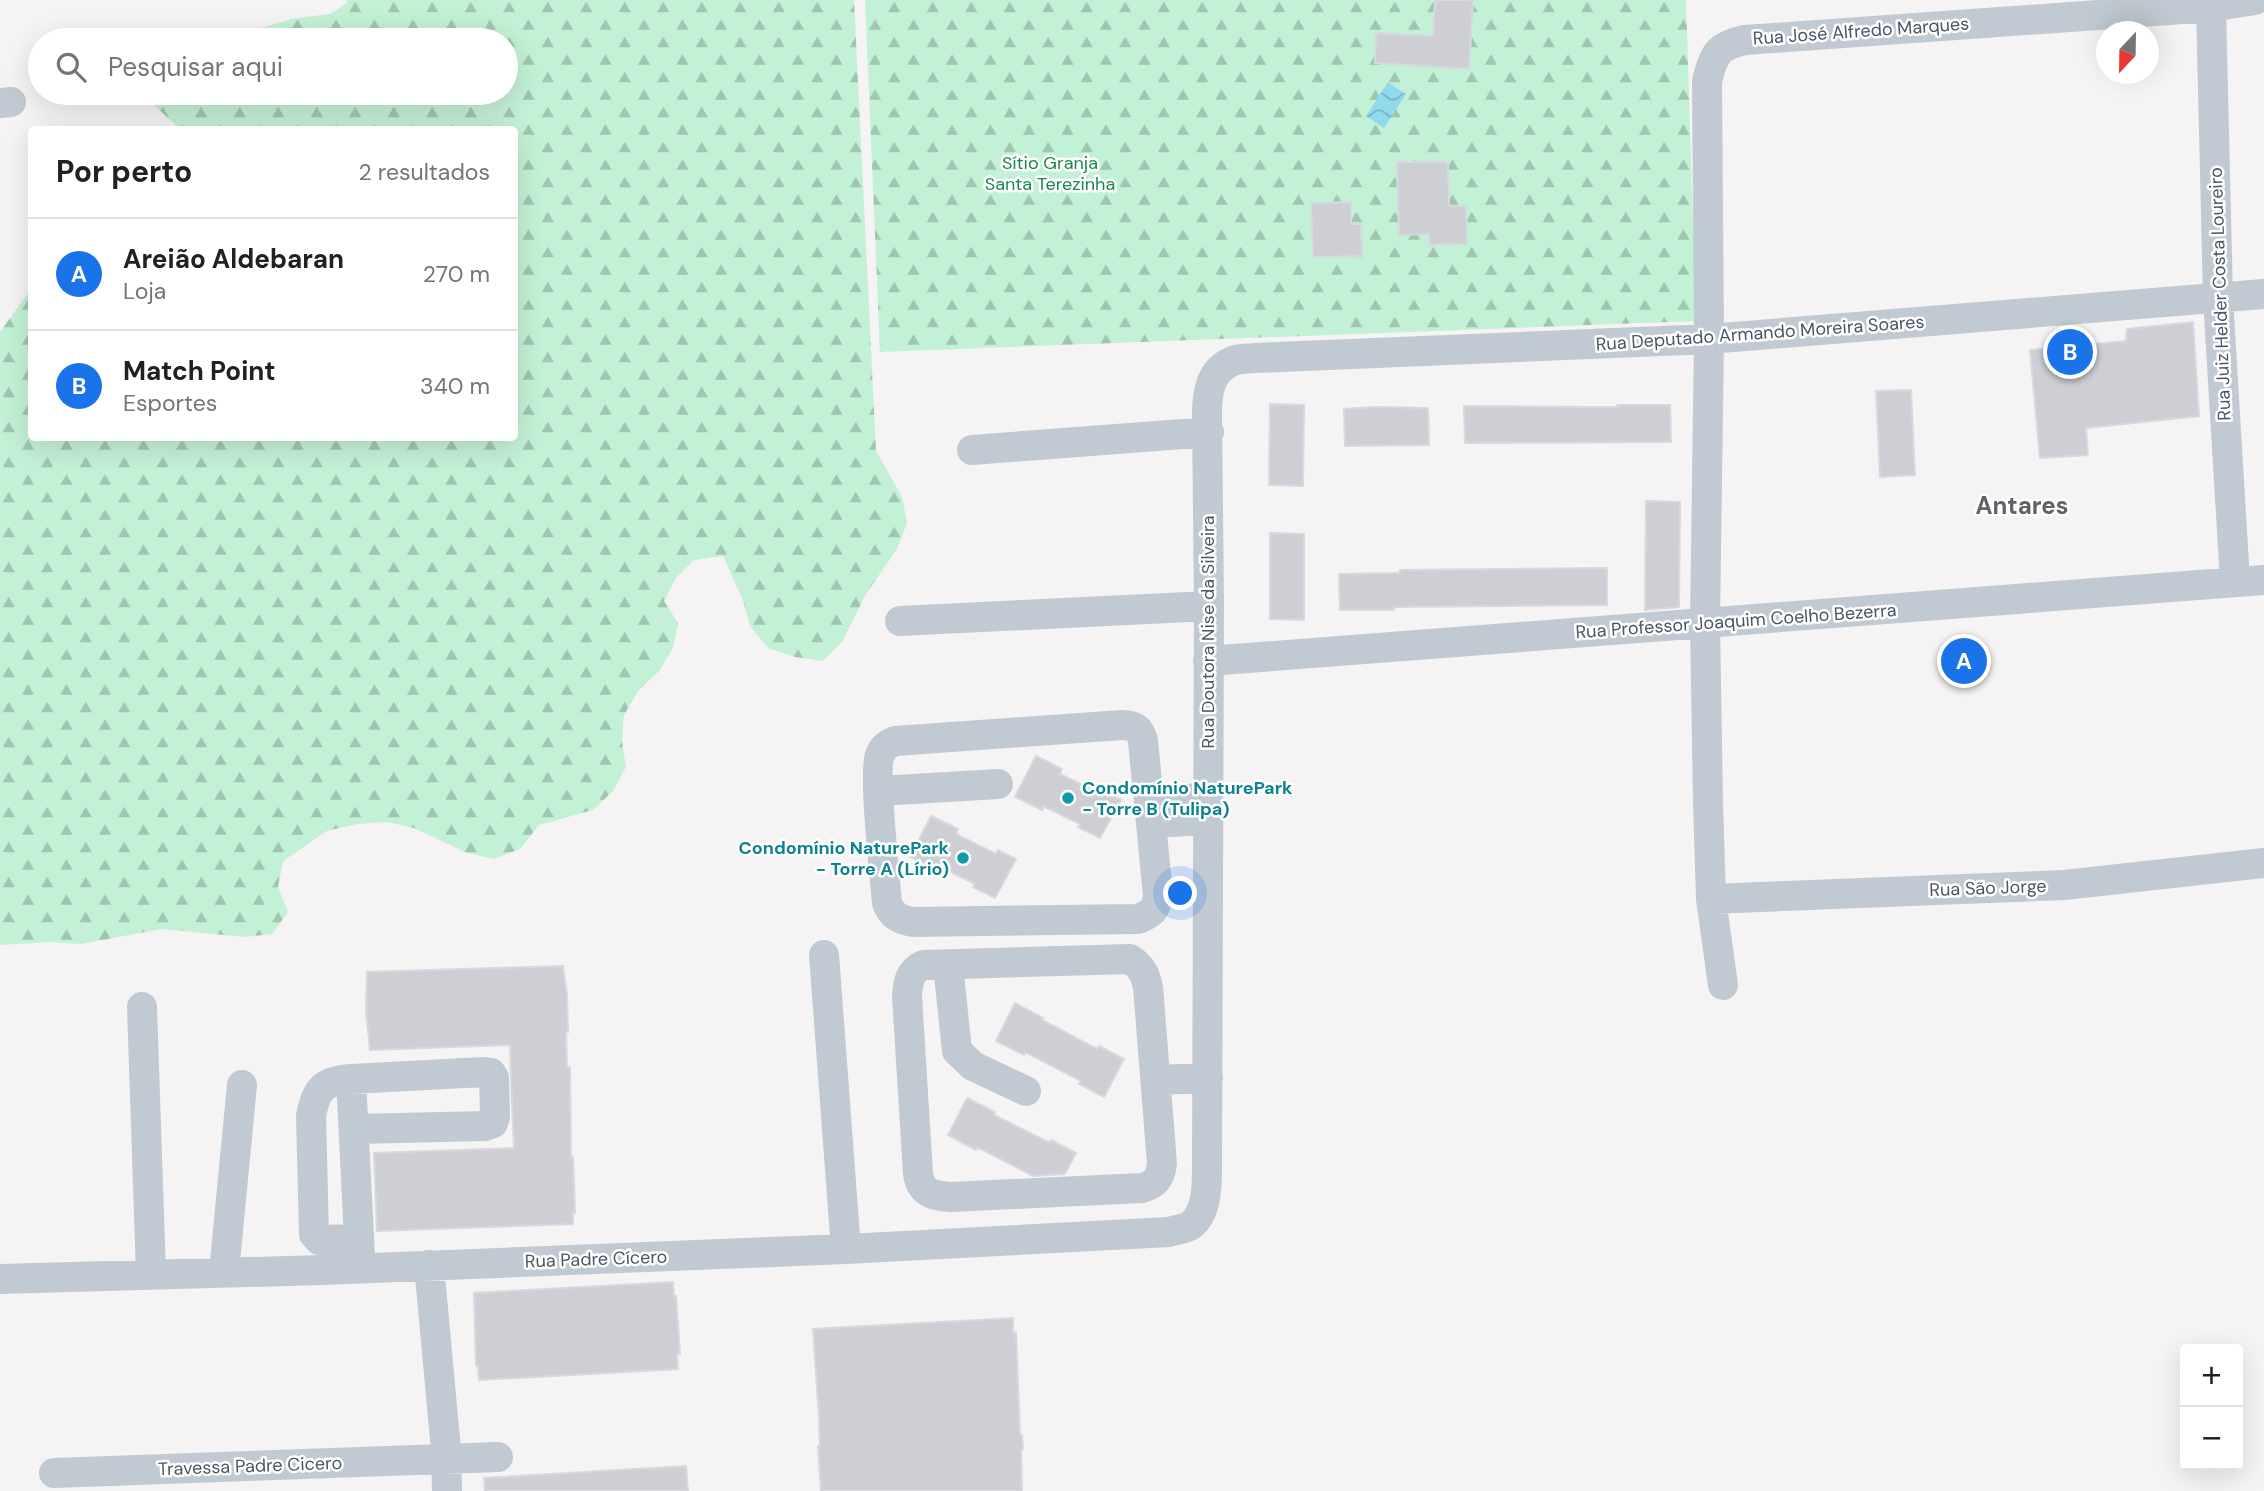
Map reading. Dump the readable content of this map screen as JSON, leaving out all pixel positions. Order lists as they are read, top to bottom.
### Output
{
  "streets": {
    "street": [
      "Rua José Alfredo Marques",
      "Rua Juiz Helder Costa Loureiro",
      "Rua Deputado Armando Moreira Soares",
      "Rua Professor Joaquim Coelho Bezerra",
      "Rua Doutora Nise da Silveira",
      "Rua São Jorge",
      "Rua Padre Cícero",
      "Travessa Padre Cicero"
    ]
  },
  "crossings": [
    ["Rua José Alfredo Marques", "Rua Juiz Helder Costa Loureiro"],
    ["Rua José Alfredo Marques", "Rua Deputado Armando Moreira Soares"],
    ["Rua Juiz Helder Costa Loureiro", "Rua Deputado Armando Moreira Soares"],
    ["Rua Juiz Helder Costa Loureiro", "Rua Professor Joaquim Coelho Bezerra"],
    ["Rua Deputado Armando Moreira Soares", "Rua Doutora Nise da Silveira"],
    ["Rua Professor Joaquim Coelho Bezerra", "Rua Doutora Nise da Silveira"],
    ["Rua Doutora Nise da Silveira", "Rua Padre Cícero"]
  ],
  "districts": ["Antares"],
  "parks": ["Sítio Granja Santa Terezinha"],
  "places": ["Condomínio NaturePark - Torre B (Tulipa)", "Condomínio NaturePark - Torre A (Lírio)"],
  "north": "bottom",
  "page": {
    "search": "Pesquisar aqui",
    "heading": ["Por perto", "2 resultados"],
    "list": [
      {
        "mark": "A",
        "name": "Areião Aldebaran",
        "note": "Loja",
        "value": "270 m"
      },
      {
        "mark": "B",
        "name": "Match Point",
        "note": "Esportes",
        "value": "340 m"
      }
    ],
    "pins": ["B", "A"],
    "map_buttons": ["+", "−"]
  }
}
